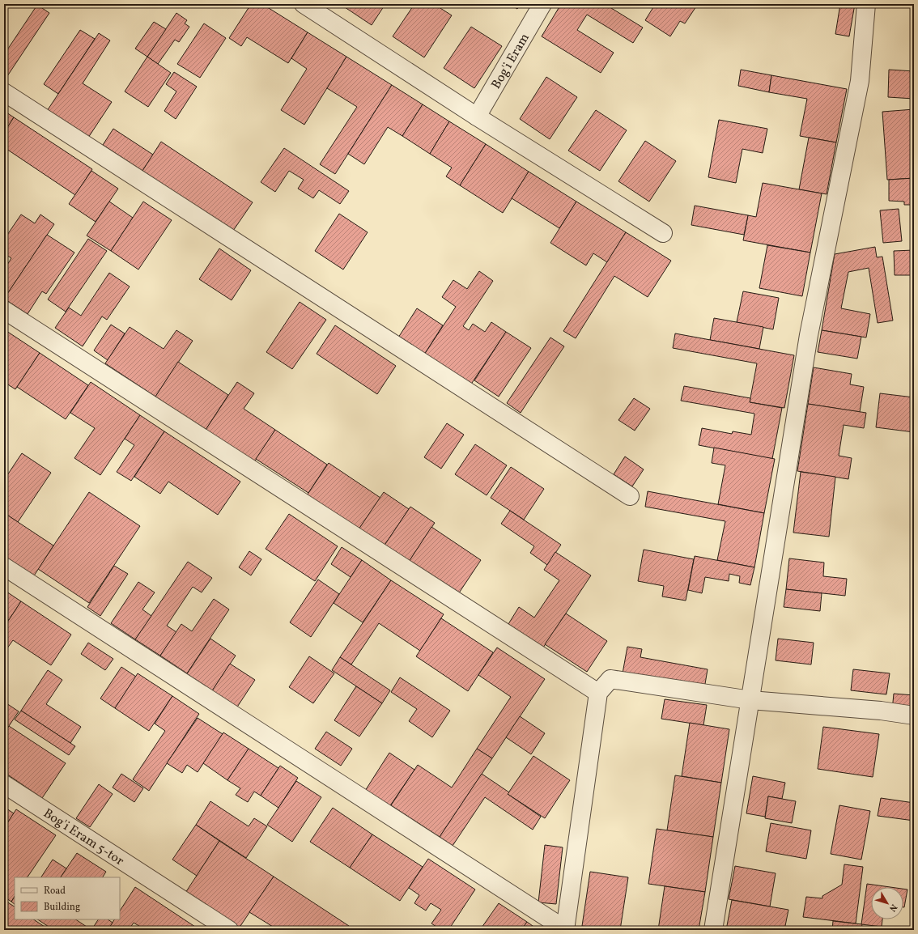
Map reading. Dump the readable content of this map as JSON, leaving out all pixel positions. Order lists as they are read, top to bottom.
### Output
{
  "streets": {
    "street": ["Bog'i Eram", "Bog'i Eram 5-tor"]
  },
  "legend": ["Road", "Building"],
  "north": "bottom right"
}
